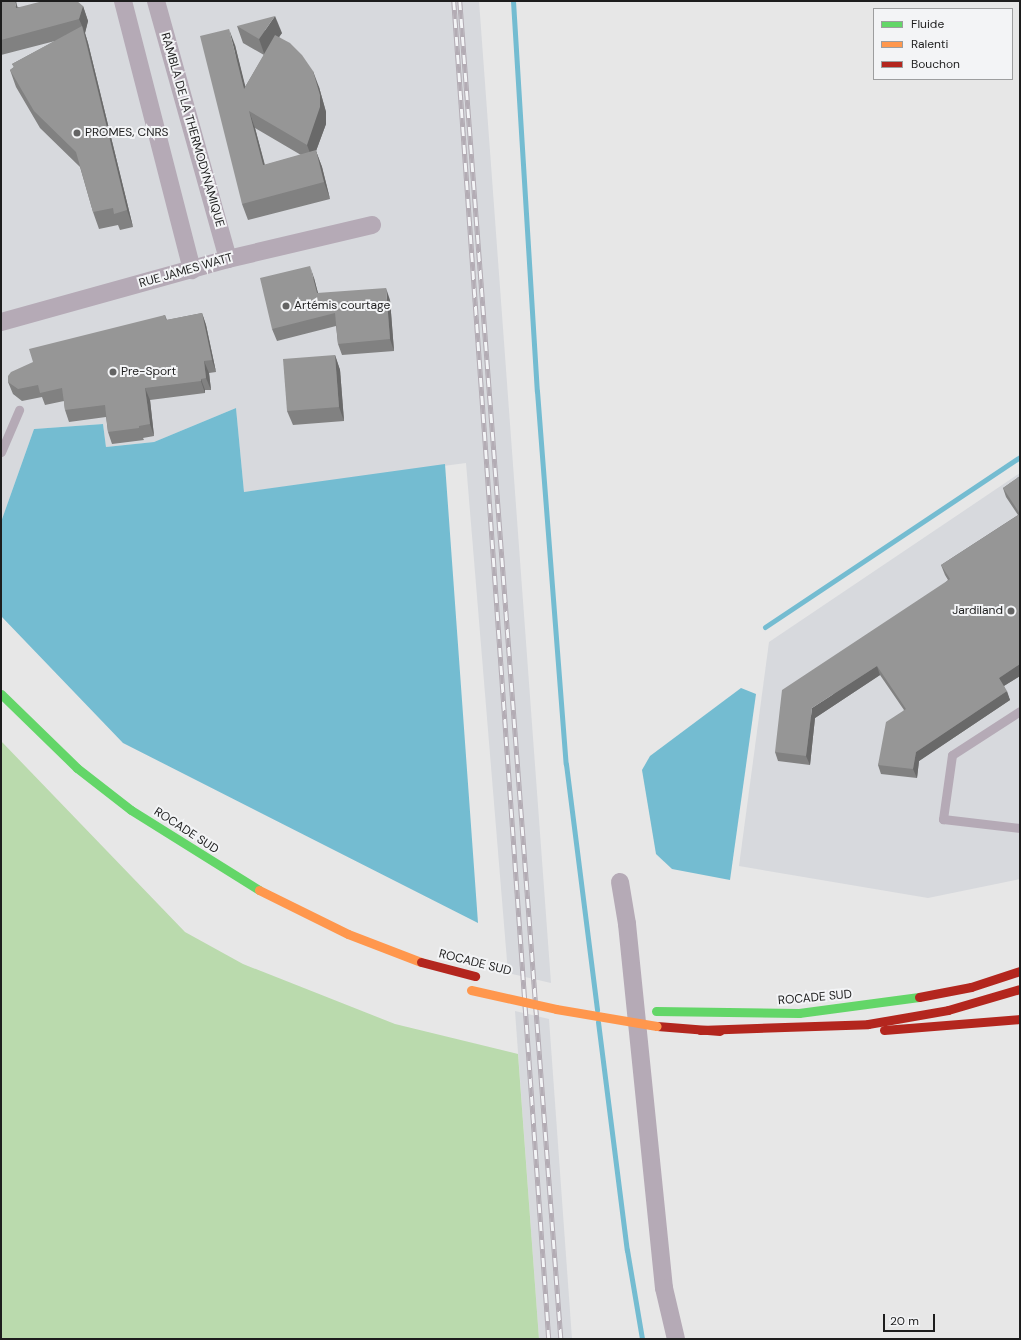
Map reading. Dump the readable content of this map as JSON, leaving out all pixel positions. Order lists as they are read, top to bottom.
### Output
{
  "streets": {
    "main road": ["ROCADE SUD"],
    "street": ["RAMBLA DE LA THERMODYNAMIQUE", "RUE JAMES WATT"]
  },
  "crossings": [
    ["RAMBLA DE LA THERMODYNAMIQUE", "RUE JAMES WATT"]
  ],
  "places": [
    "PROMES, CNRS",
    "Artémis courtage",
    "Pre-Sport",
    "Jardiland"
  ],
  "legend": ["Fluide", "Ralenti", "Bouchon"],
  "scale_bar": "20 m"
}
